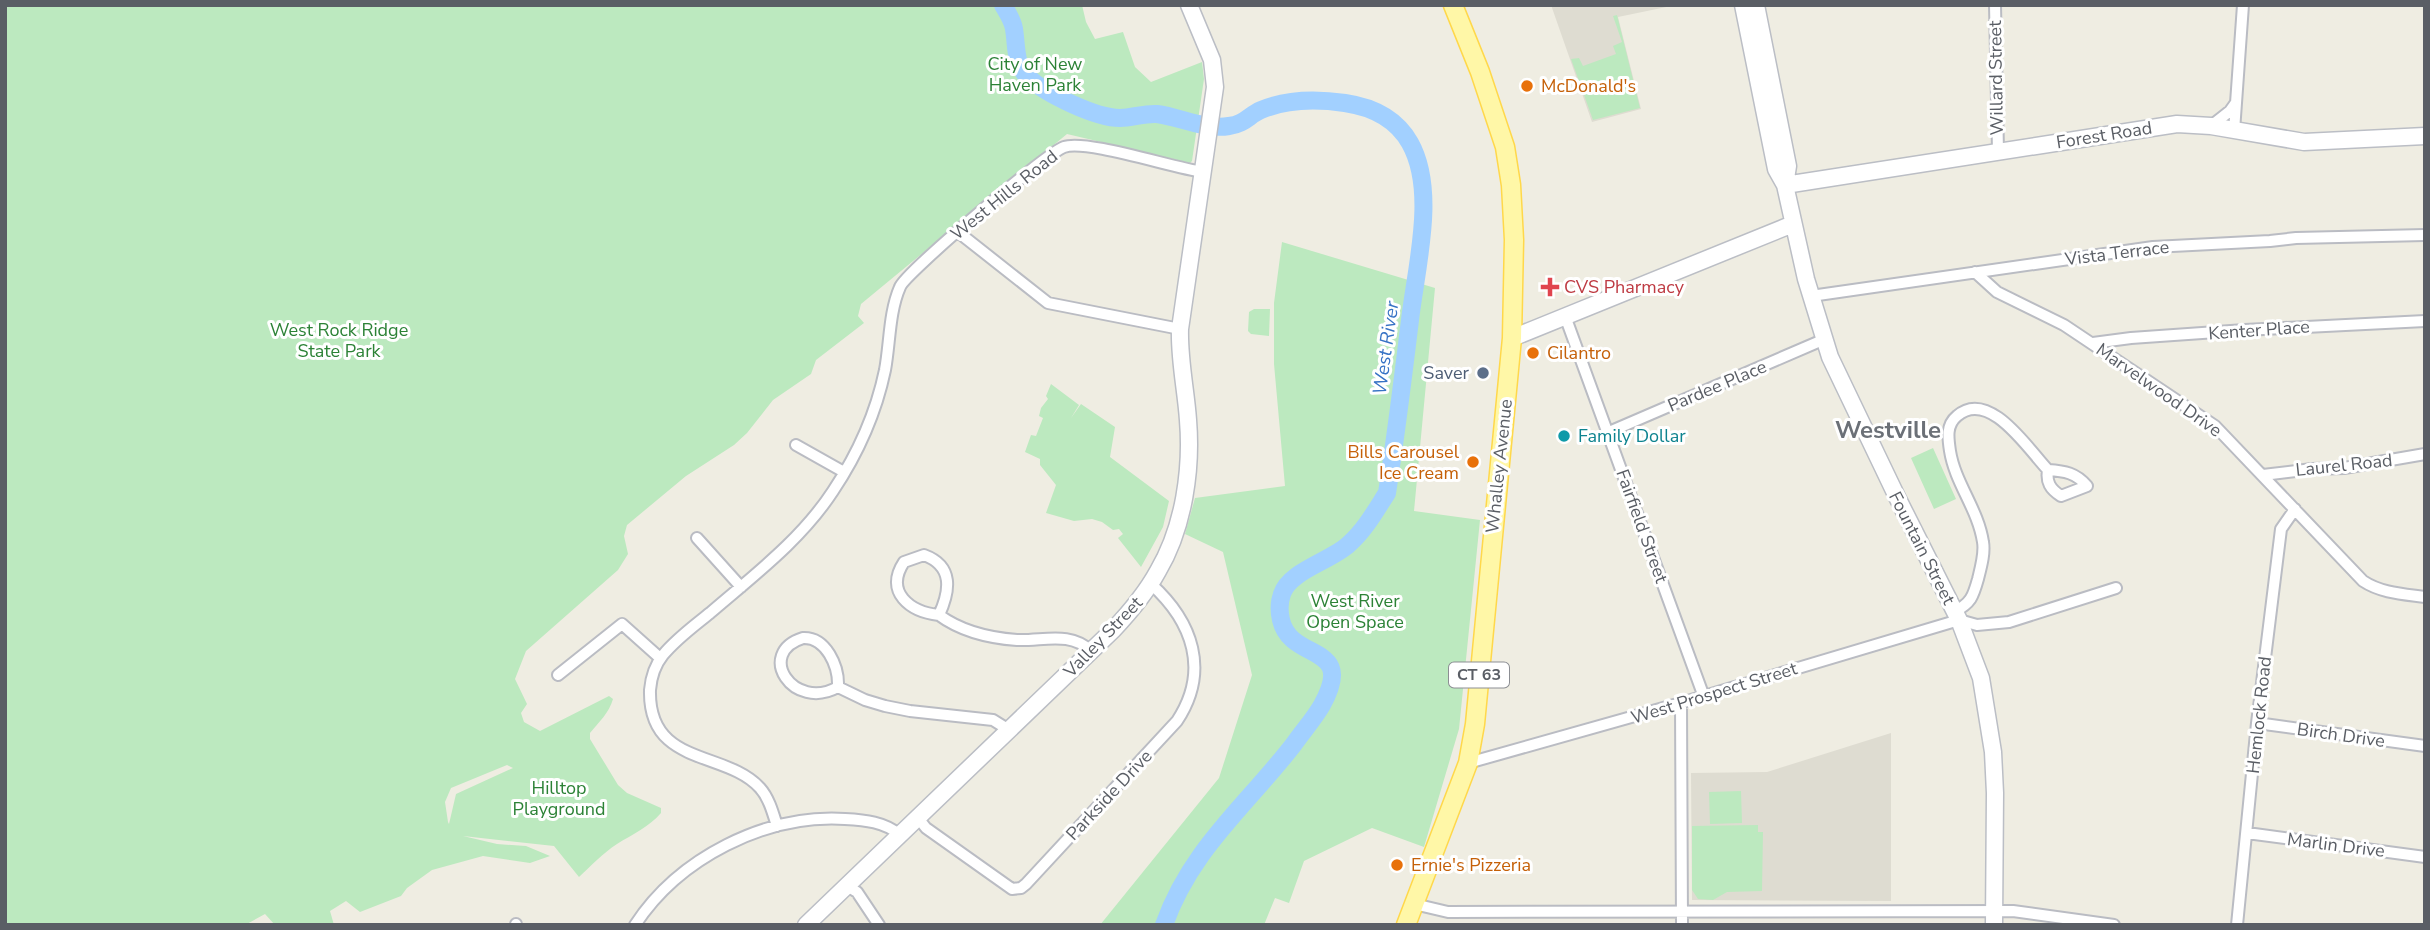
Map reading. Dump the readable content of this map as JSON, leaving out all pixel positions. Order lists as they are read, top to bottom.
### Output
{
  "streets": {
    "main road": [
      "Forest Road",
      "Whalley Avenue",
      "Fountain Street",
      "Valley Street",
      "CT 63"
    ],
    "street": [
      "Willard Street",
      "West Hills Road",
      "Vista Terrace",
      "Kenter Place",
      "Pardee Place",
      "Marvelwood Drive",
      "Laurel Road",
      "Fairfield Street",
      "West Prospect Street",
      "Hemlock Road",
      "Birch Drive",
      "Parkside Drive",
      "Marlin Drive"
    ]
  },
  "crossings": [
    ["Willard Street", "Forest Road"],
    ["Forest Road", "Fountain Street"],
    ["West Hills Road", "Valley Street"],
    ["Vista Terrace", "Marvelwood Drive"],
    ["Vista Terrace", "Fountain Street"],
    ["Kenter Place", "Marvelwood Drive"],
    ["Pardee Place", "Fairfield Street"],
    ["Pardee Place", "Fountain Street"],
    ["Marvelwood Drive", "Laurel Road"],
    ["Marvelwood Drive", "Hemlock Road"],
    ["Whalley Avenue", "West Prospect Street"],
    ["Fairfield Street", "West Prospect Street"],
    ["Fountain Street", "West Prospect Street"],
    ["Valley Street", "Parkside Drive"],
    ["Hemlock Road", "Birch Drive"],
    ["Hemlock Road", "Marlin Drive"]
  ],
  "districts": ["Westville"],
  "water": ["West River"],
  "parks": [
    "City of New Haven Park",
    "West Rock Ridge State Park",
    "West River Open Space",
    "Hilltop Playground"
  ],
  "places": {
    "other": [
      "McDonald's",
      "Cilantro",
      "Saver",
      "Family Dollar",
      "Bills Carousel Ice Cream",
      "Ernie's Pizzeria"
    ],
    "health": ["CVS Pharmacy"]
  }
}
